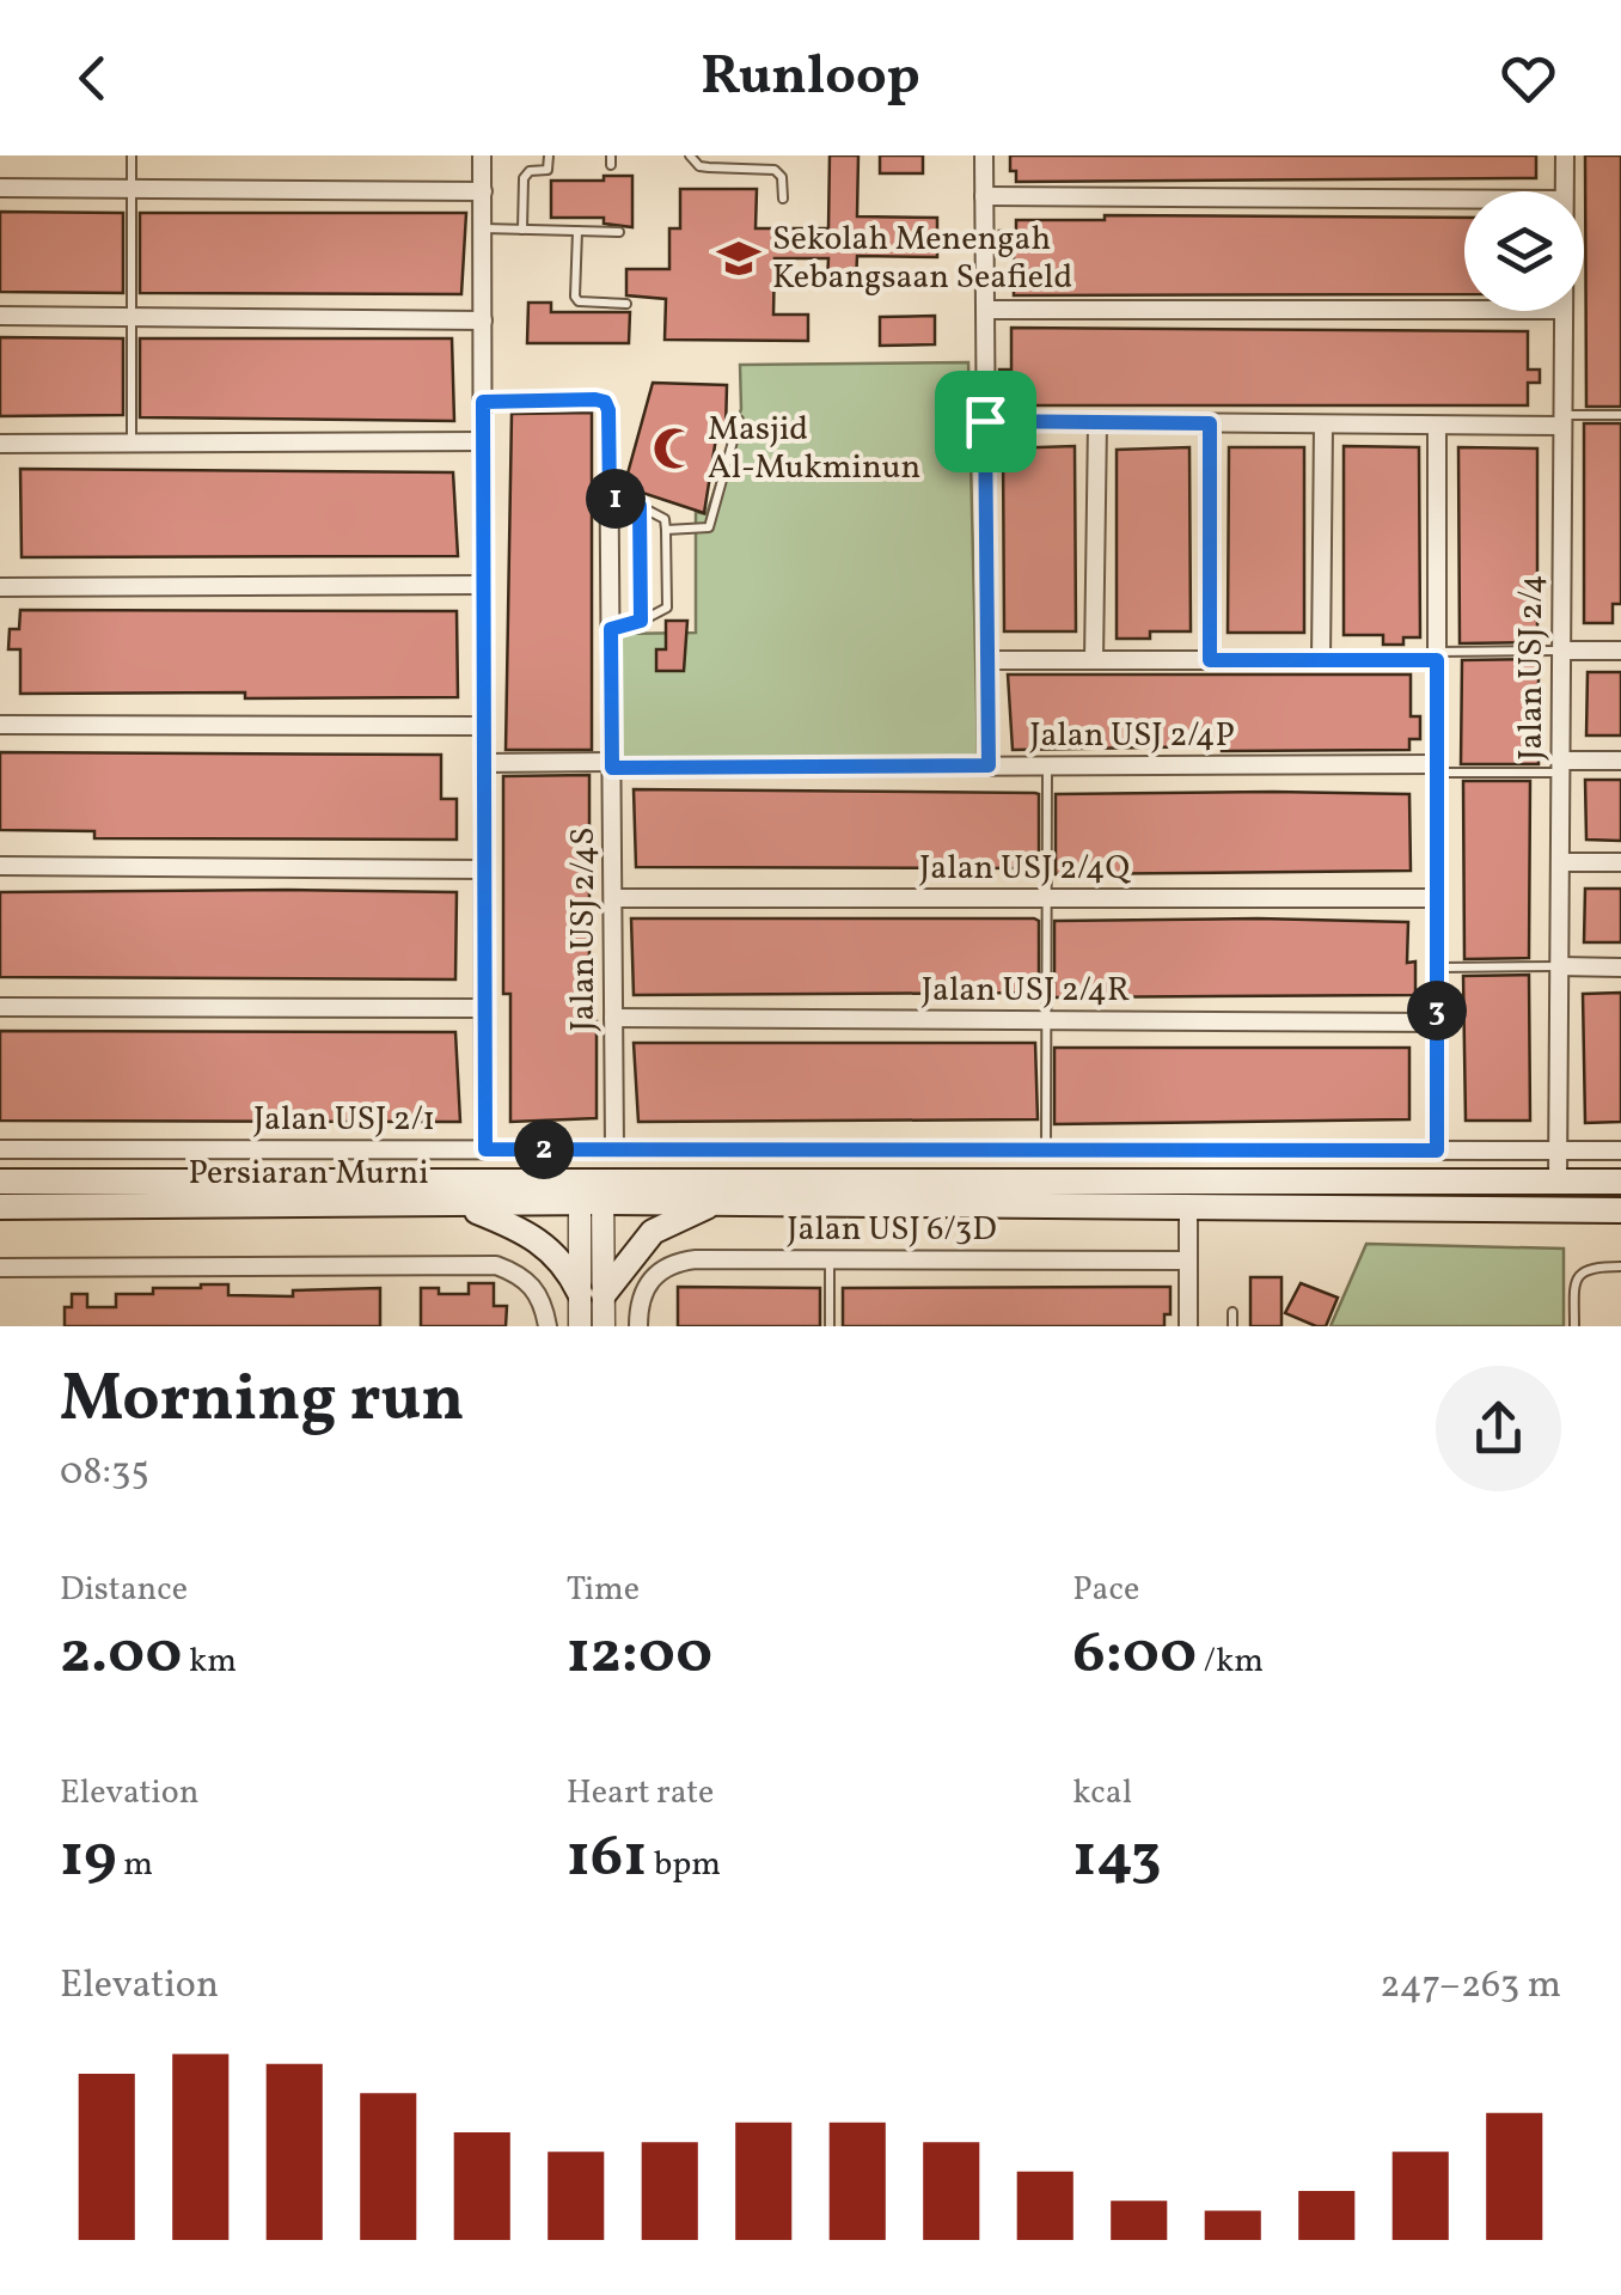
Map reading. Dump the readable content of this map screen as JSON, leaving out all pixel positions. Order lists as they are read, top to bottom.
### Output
{
  "streets": {
    "main road": ["Persiaran Murni"],
    "street": [
      "Jalan USJ 2/4",
      "Jalan USJ 2/4P",
      "Jalan USJ 2/4Q",
      "Jalan USJ 2/4S",
      "Jalan USJ 2/4R",
      "Jalan USJ 2/1",
      "Jalan USJ 6/3D"
    ]
  },
  "crossings": [
    ["Jalan USJ 2/4", "Jalan USJ 2/1"],
    ["Jalan USJ 2/4", "Persiaran Murni"],
    ["Jalan USJ 2/4P", "Jalan USJ 2/4S"],
    ["Jalan USJ 2/4Q", "Jalan USJ 2/4S"],
    ["Jalan USJ 2/4S", "Jalan USJ 2/4R"],
    ["Jalan USJ 2/4S", "Jalan USJ 2/1"]
  ],
  "places": {
    "school or university": ["Sekolah Menengah Kebangsaan Seafield"],
    "mosque": ["Masjid Al-Mukminun"]
  },
  "page": {
    "header": "Runloop",
    "pins": ["1", "3", "2"],
    "heading": ["Morning run", "08:35"],
    "stats": [
      ["Distance", "2.00 km"],
      ["Time", "12:00"],
      ["Pace", "6:00 /km"],
      ["Elevation", "19 m"],
      ["Heart rate", "161 bpm"],
      ["kcal", "143"]
    ],
    "chart": ["Elevation", "247–263 m"]
  }
}
